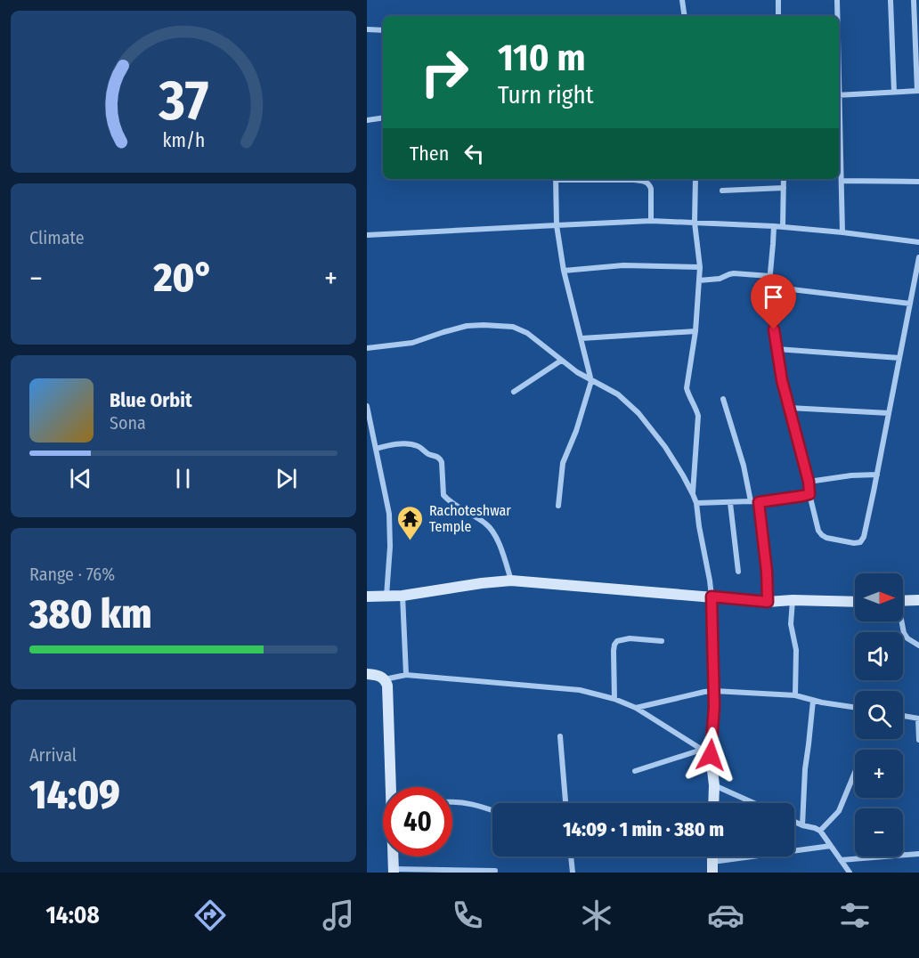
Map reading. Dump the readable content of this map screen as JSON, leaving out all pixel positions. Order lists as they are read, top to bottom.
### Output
{
  "places": {
    "temple": ["Rachoteshwar Temple"]
  },
  "north": "right",
  "page": {
    "turn": ["110 m", "Turn right"],
    "then": "Then",
    "tile": [
      "Climate",
      ["Range · 76%", "380 km"],
      ["Arrival", "14:09"]
    ],
    "heat": ["−", "20°", "+"],
    "song": ["Blue Orbit", "Sona"],
    "map_buttons": ["+", "−"],
    "limit": "40",
    "trip": "14:09 · 1 min · 380 m",
    "tabs": "14:08",
    "gauge": ["37", "km/h"]
  }
}
